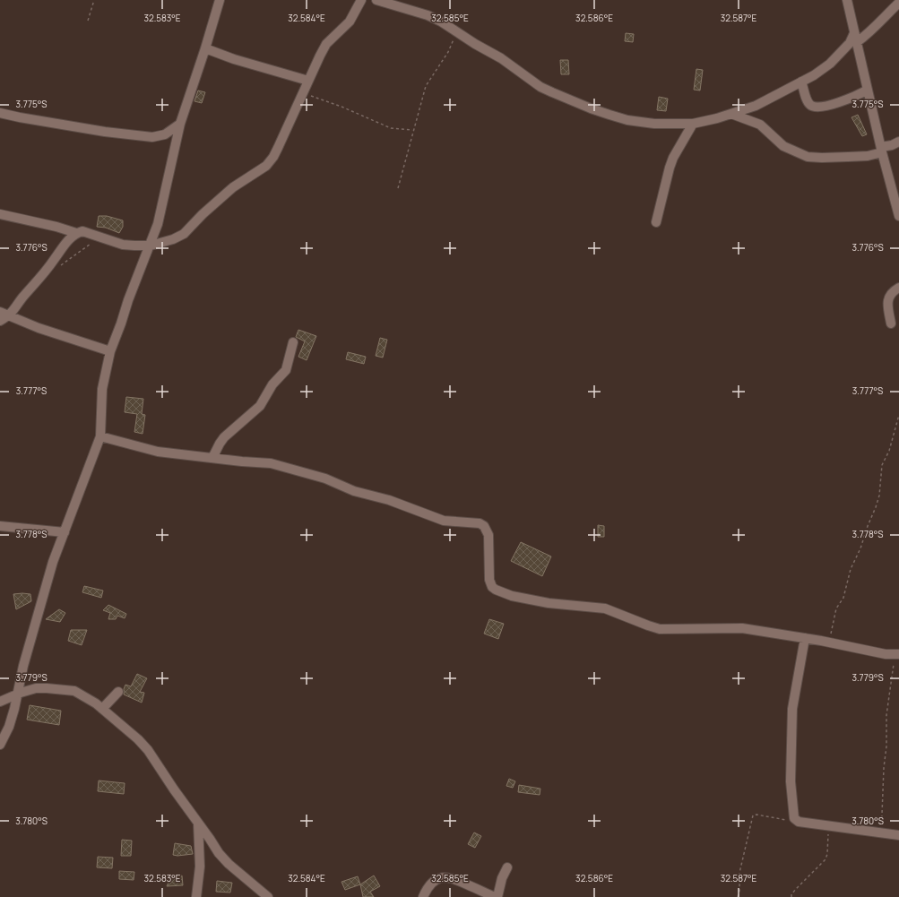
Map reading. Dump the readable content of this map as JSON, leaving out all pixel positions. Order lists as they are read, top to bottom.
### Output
{
  "coordinates": [
    "32.583°E",
    "32.584°E",
    "32.585°E",
    "32.586°E",
    "32.587°E",
    "3.775°S",
    "3.776°S",
    "3.777°S",
    "3.778°S",
    "3.779°S",
    "3.780°S"
  ]
}
